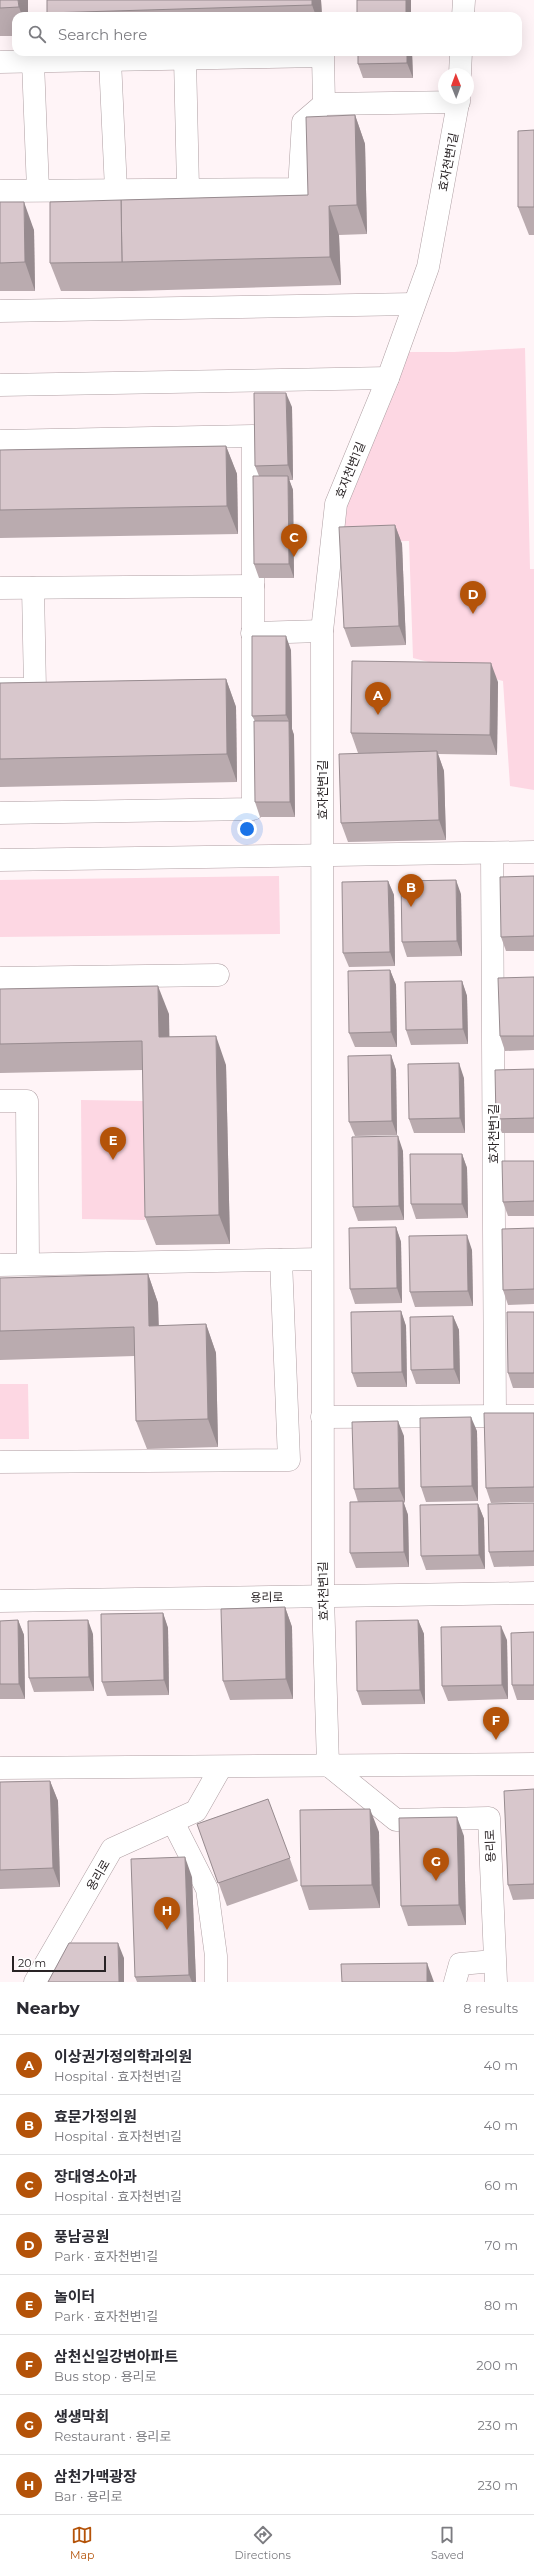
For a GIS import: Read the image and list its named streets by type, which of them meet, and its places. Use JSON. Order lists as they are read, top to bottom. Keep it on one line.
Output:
{"streets":{"street":["효자천변1길","용리로"]},"crossings":[["효자천변1길","용리로"]],"scale_bar":"20 m","north":"top","page":{"search":"Search here","pins":["C","D","A","B","E","F","G","H"],"scale":"20 m","heading":["Nearby","8 results"],"list":[{"mark":"A","name":"이상권가정의학과의원","note":"Hospital · 효자천변1길","value":"40 m"},{"mark":"B","name":"효문가정의원","note":"Hospital · 효자천변1길","value":"40 m"},{"mark":"C","name":"장대영소아과","note":"Hospital · 효자천변1길","value":"60 m"},{"mark":"D","name":"풍남공원","note":"Park · 효자천변1길","value":"70 m"},{"mark":"E","name":"놀이터","note":"Park · 효자천변1길","value":"80 m"},{"mark":"F","name":"삼천신일강변아파트","note":"Bus stop · 용리로","value":"200 m"},{"mark":"G","name":"생생막회","note":"Restaurant · 용리로","value":"230 m"},{"mark":"H","name":"삼천가맥광장","note":"Bar · 용리로","value":"230 m"}],"nav":["Map","Directions","Saved"]}}
